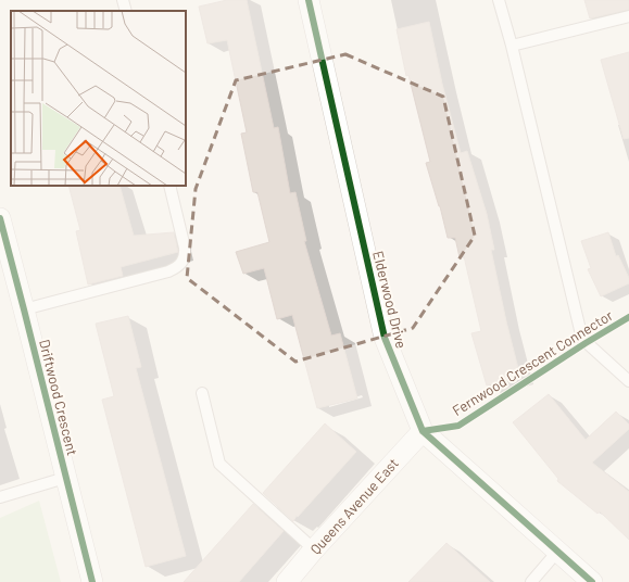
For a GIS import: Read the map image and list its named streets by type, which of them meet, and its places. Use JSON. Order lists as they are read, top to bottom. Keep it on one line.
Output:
{"streets":{"street":["Elderwood Drive","Driftwood Crescent","Queens Avenue East"],"cycle path":["Fernwood Crescent Connector"]},"crossings":[["Elderwood Drive","Queens Avenue East"]]}
